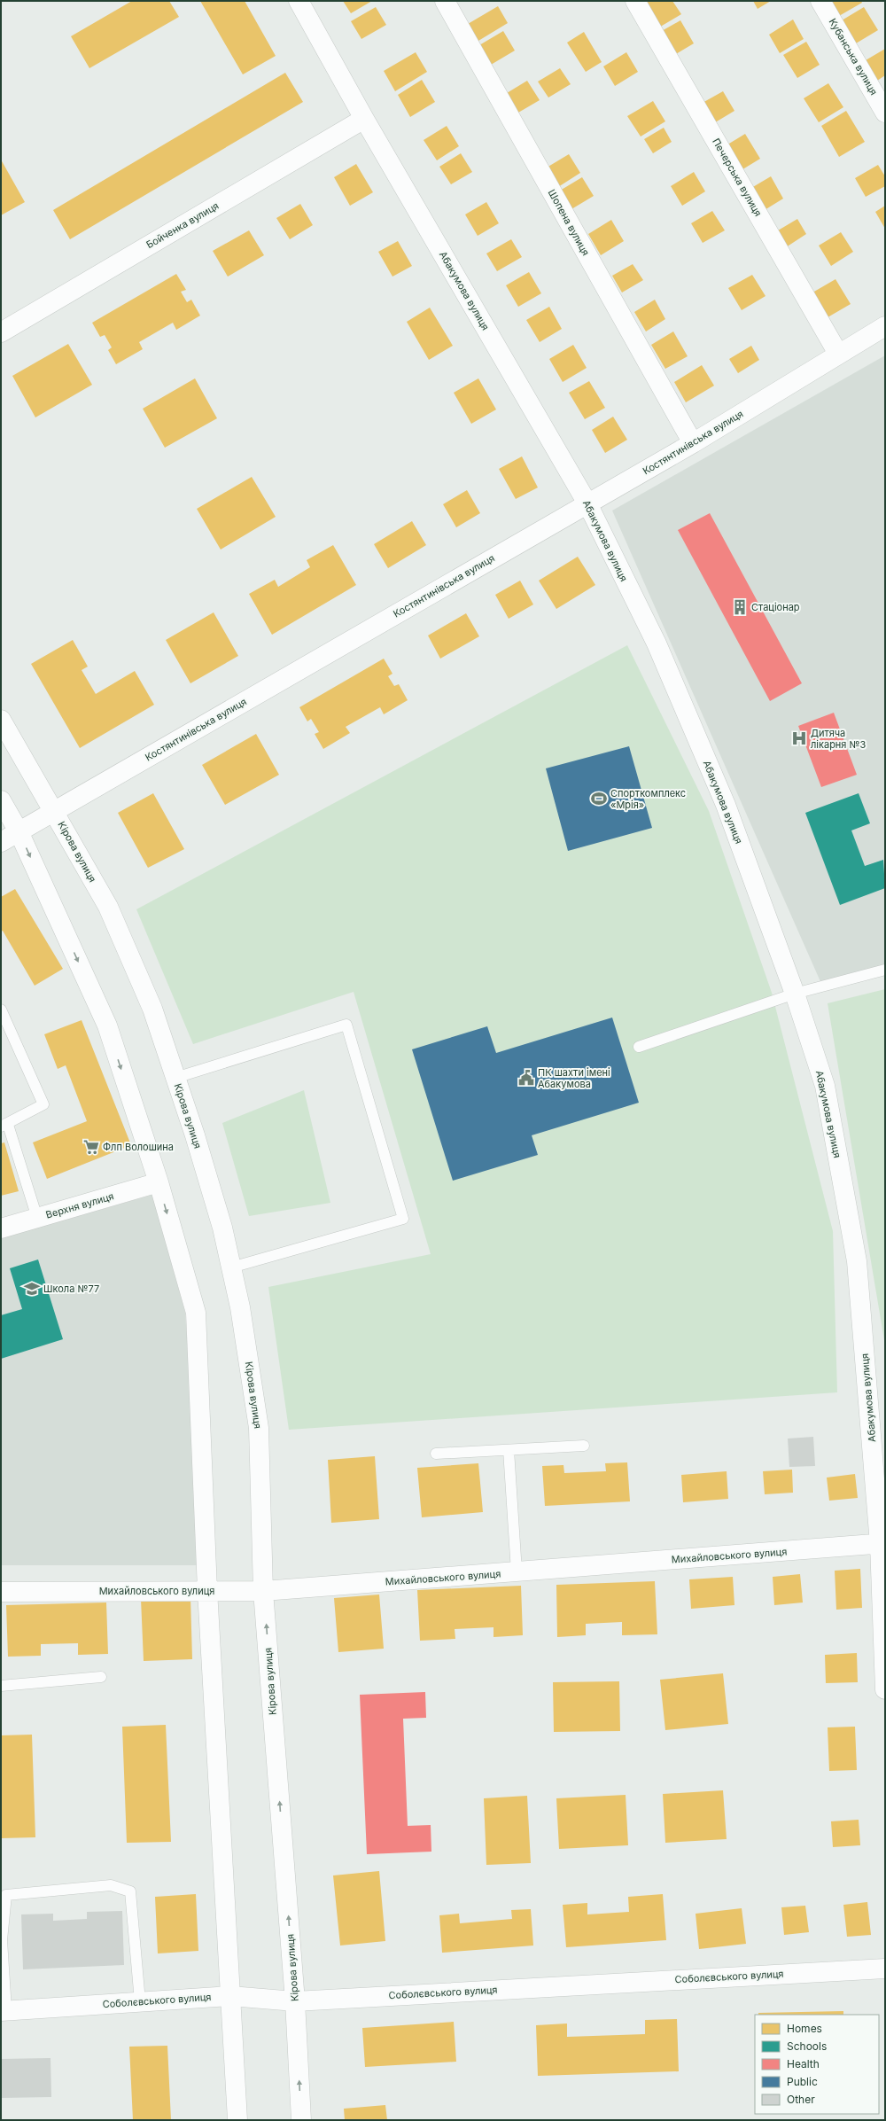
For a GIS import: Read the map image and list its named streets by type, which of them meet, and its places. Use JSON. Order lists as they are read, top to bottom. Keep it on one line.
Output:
{"streets":{"street":["Кубанська вулиця","Печерська вулиця","Шопена вулиця","Бойченка вулиця","Абакумова вулиця","Костянтинівська вулиця","Кірова вулиця","Верхня вулиця","Михайловського вулиця","Соболєвського вулиця"]},"crossings":[["Печерська вулиця","Костянтинівська вулиця"],["Шопена вулиця","Костянтинівська вулиця"],["Бойченка вулиця","Абакумова вулиця"],["Абакумова вулиця","Костянтинівська вулиця"],["Абакумова вулиця","Михайловського вулиця"],["Костянтинівська вулиця","Кірова вулиця"],["Кірова вулиця","Михайловського вулиця"],["Кірова вулиця","Соболєвського вулиця"]],"places":{"building":["Стаціонар"],"hospital":["Дитяча лікарня №3"],"sports":["Спорткомплекс «Мрія»"],"public building":["ПК шахти імені Абакумова"],"supermarket":["Флп Волошина"],"school or university":["Школа №77"]},"legend":["Homes","Schools","Health","Public","Other"]}
